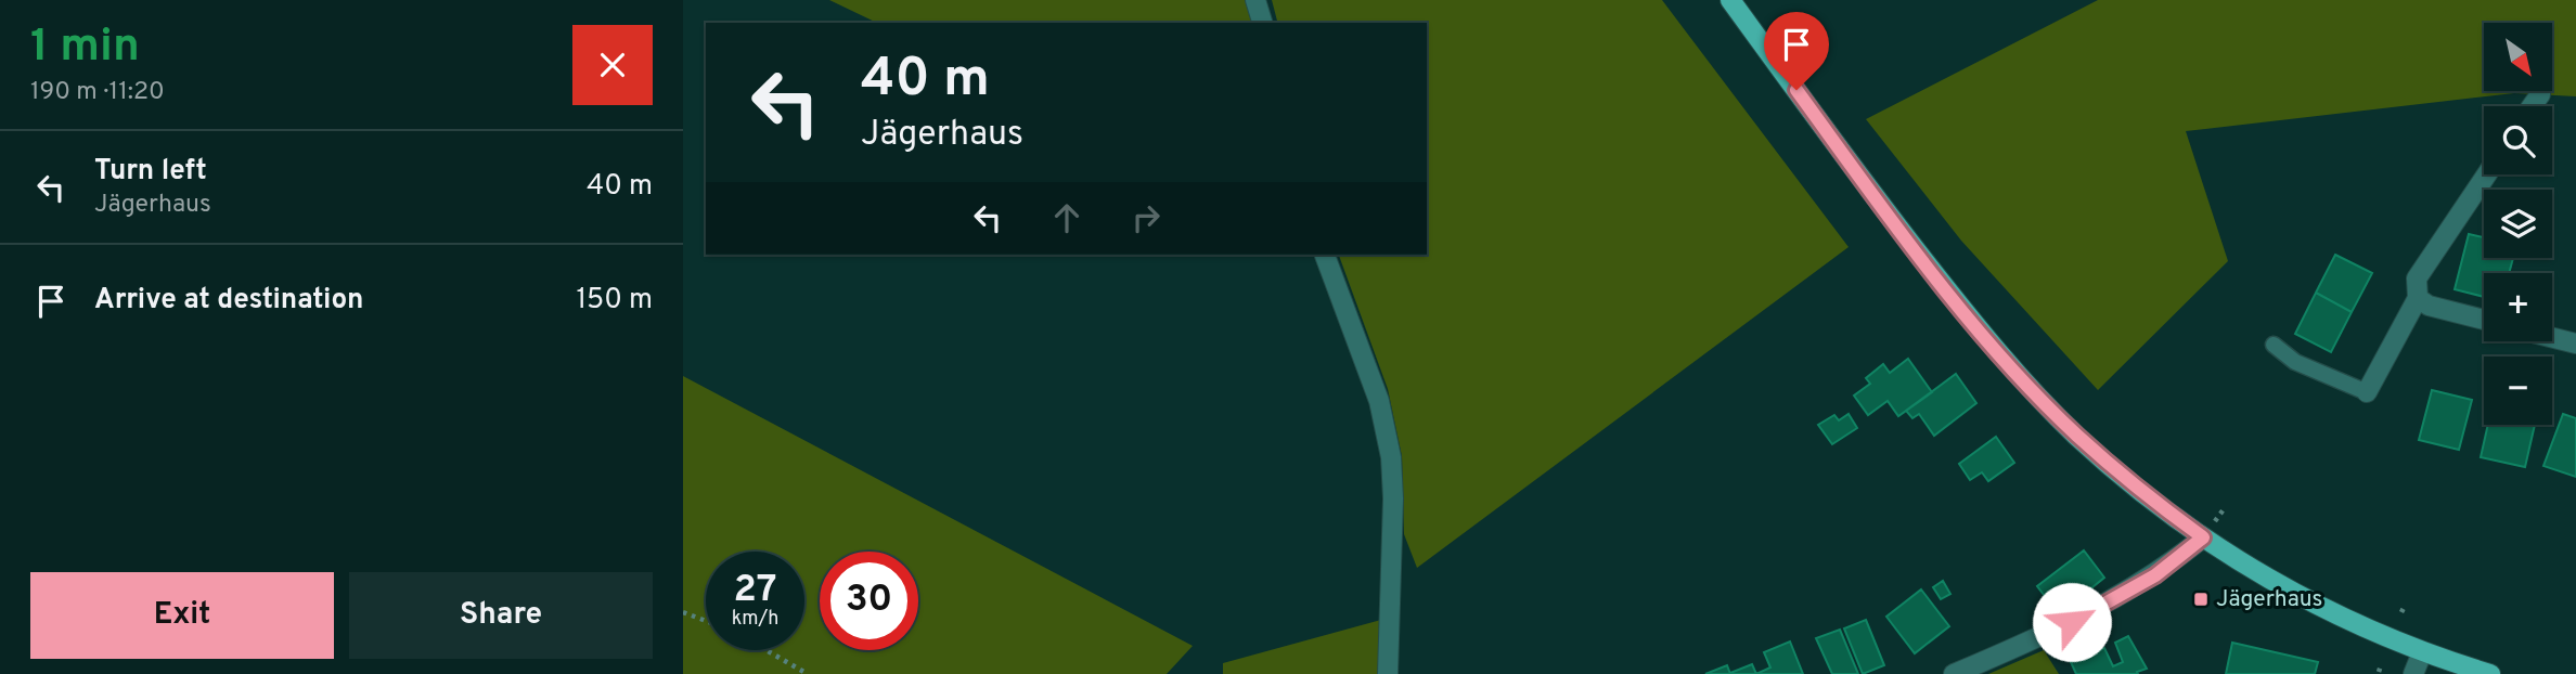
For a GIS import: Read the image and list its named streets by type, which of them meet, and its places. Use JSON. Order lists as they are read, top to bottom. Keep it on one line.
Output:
{"places":{"transit":["Jägerhaus"]},"north":"bottom right","page":{"heading":["1 min","190 m · 11:20"],"map_buttons":["+","−"],"turn":["40 m","Jägerhaus"],"list":[{"name":"Turn left","note":"Jägerhaus","value":"40 m"},{"name":"Arrive at destination","value":"150 m"}],"speed":"27 km/h","limit":"30","buttons":["Exit","Share"]}}
